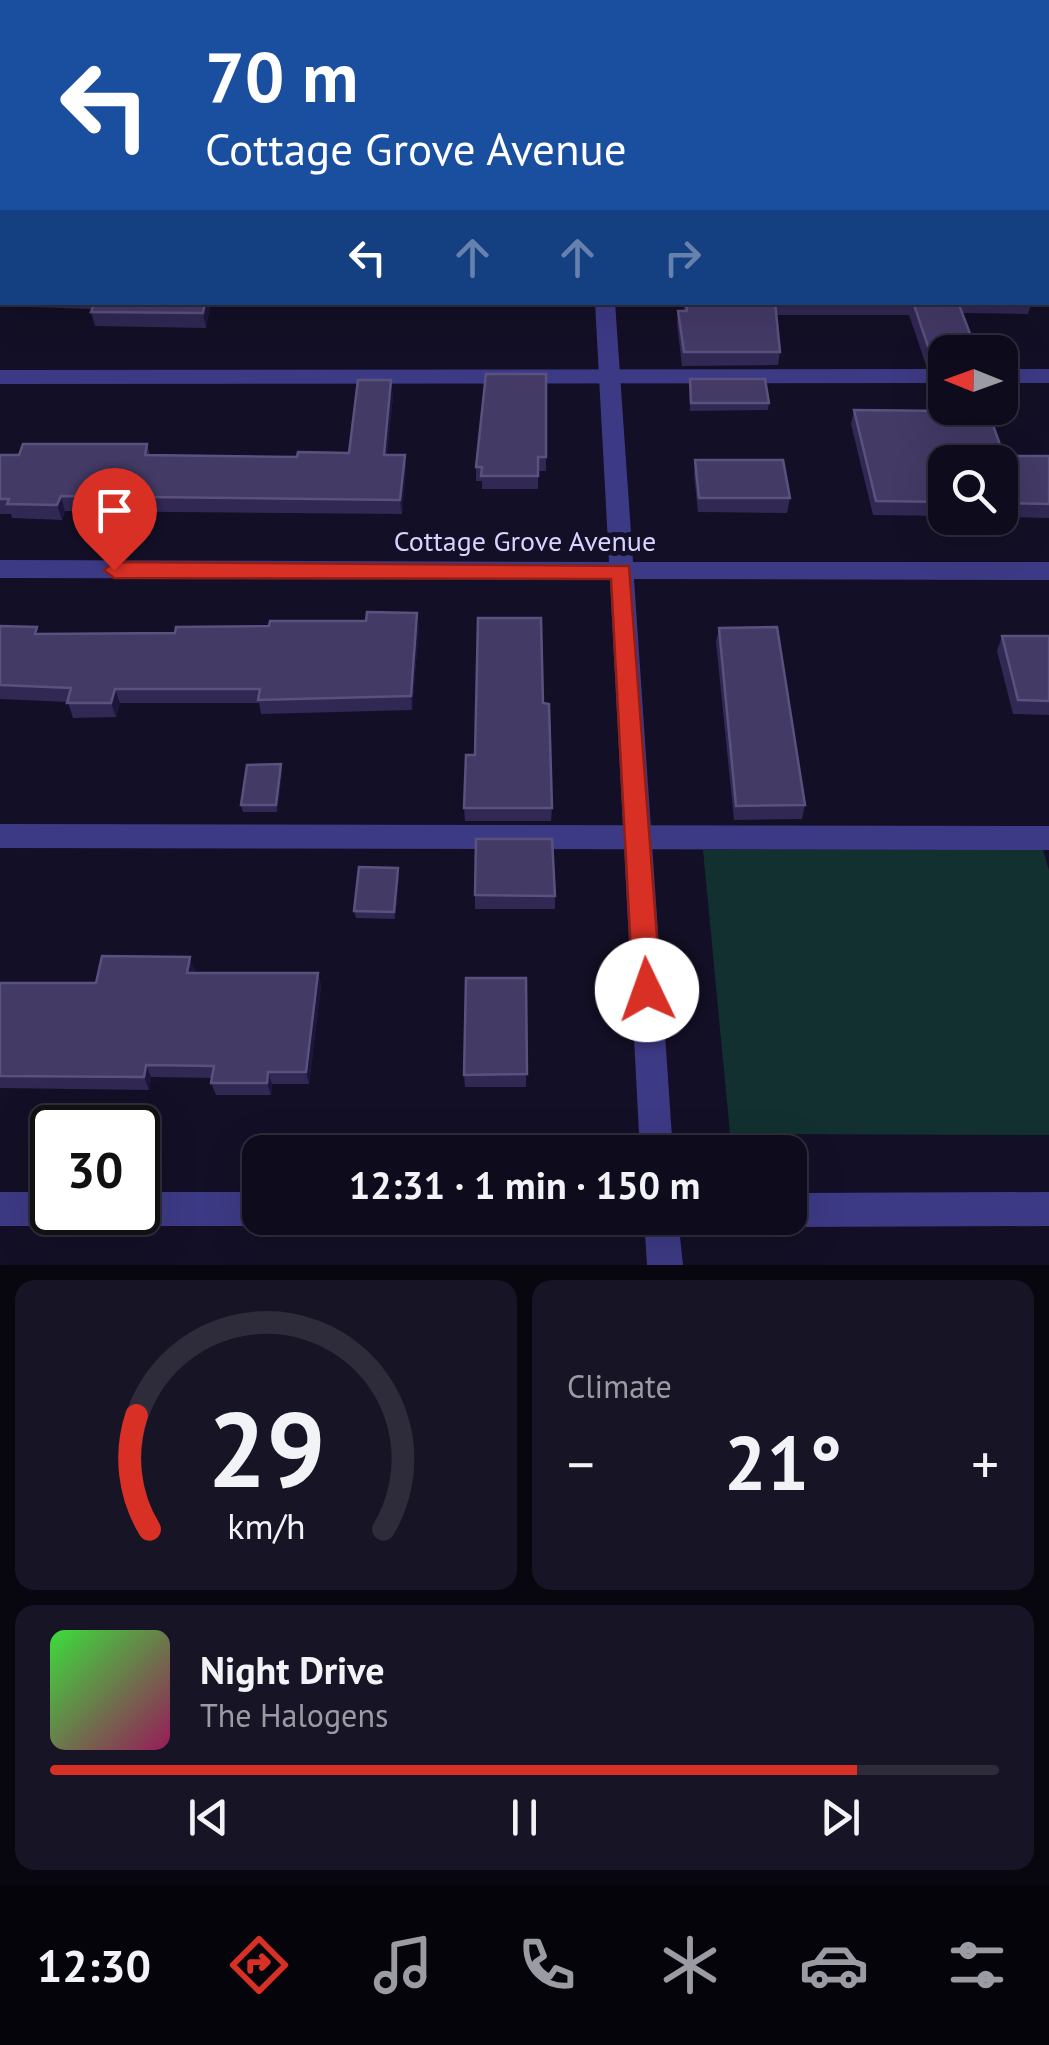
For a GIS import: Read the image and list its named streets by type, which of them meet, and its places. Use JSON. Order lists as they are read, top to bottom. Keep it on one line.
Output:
{"streets":{"street":["Cottage Grove Avenue"]},"north":"left","page":{"turn":["70 m","Cottage Grove Avenue"],"limit":"30","trip":"12:31 · 1 min · 150 m","tile":"Climate","heat":["−","21°","+"],"song":["Night Drive","The Halogens"],"tabs":"12:30","gauge":["29","km/h"]}}
